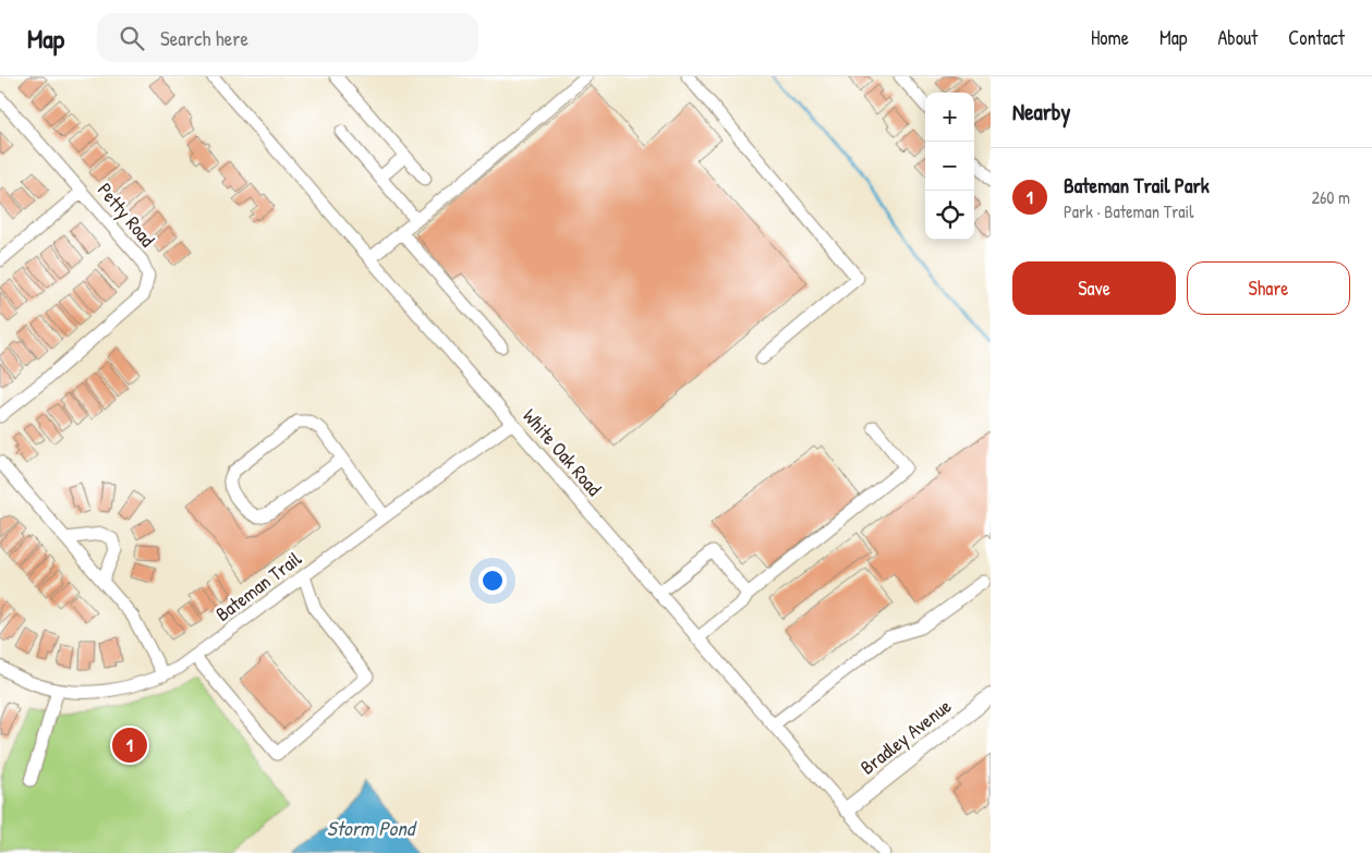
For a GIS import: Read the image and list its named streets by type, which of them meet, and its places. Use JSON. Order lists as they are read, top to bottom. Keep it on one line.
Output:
{"streets":{"main road":["Bradley Avenue"],"street":["Petty Road","White Oak Road","Bateman Trail"]},"crossings":[["White Oak Road","Bateman Trail"],["White Oak Road","Bradley Avenue"]],"water":["Storm Pond"],"page":{"header":"Map","search":"Search here","nav":["Home","Map","About","Contact"],"heading":"Nearby","map_buttons":["+","−"],"list":[{"mark":"1","name":"Bateman Trail Park","note":"Park · Bateman Trail","value":"260 m"}],"buttons":["Save","Share"],"pins":"1"}}
